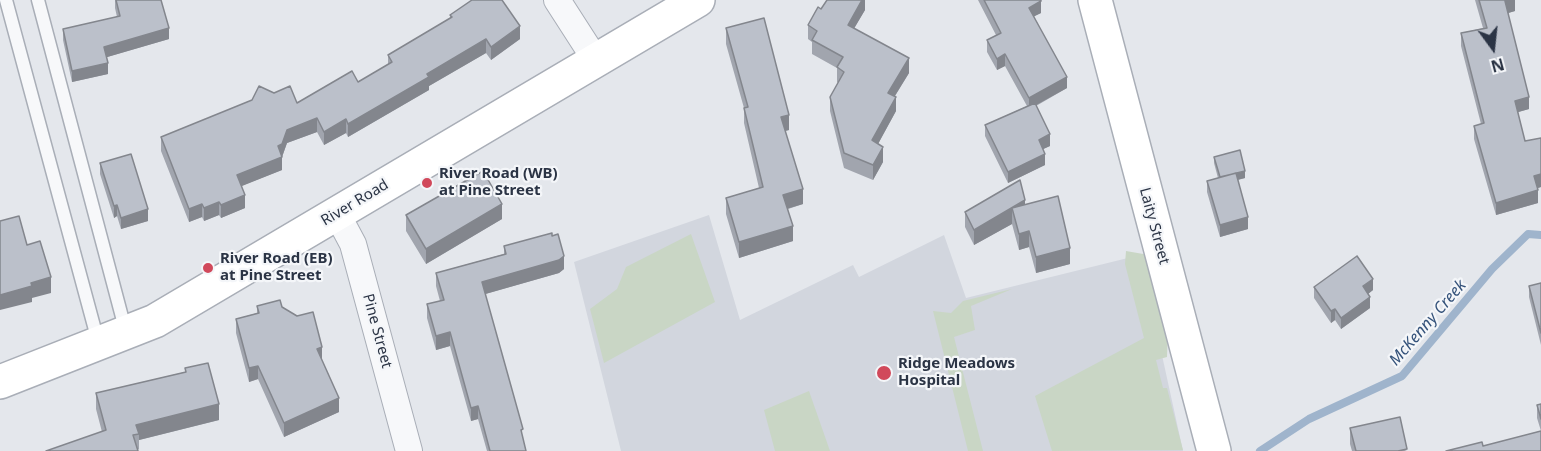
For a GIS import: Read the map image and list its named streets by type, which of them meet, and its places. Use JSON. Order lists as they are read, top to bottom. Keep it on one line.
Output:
{"streets":{"street":["River Road","Laity Street","Pine Street"]},"crossings":[["River Road","Pine Street"]],"water":["McKenny Creek"],"places":["River Road (WB) at Pine Street","River Road (EB) at Pine Street","Ridge Meadows Hospital"],"north":"bottom"}
